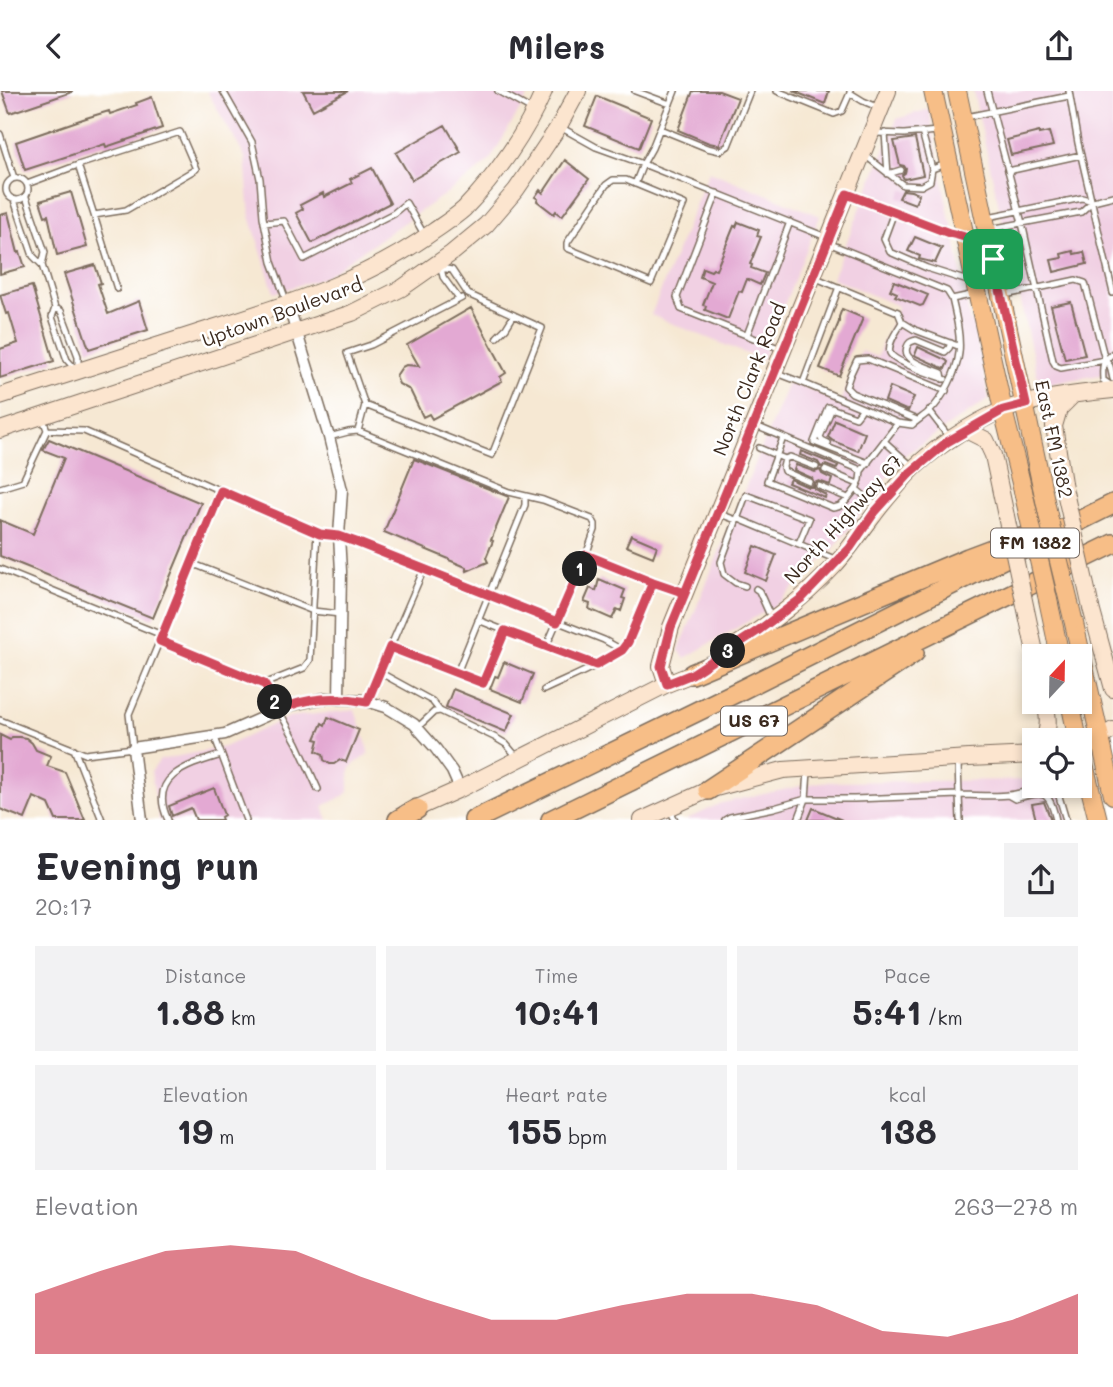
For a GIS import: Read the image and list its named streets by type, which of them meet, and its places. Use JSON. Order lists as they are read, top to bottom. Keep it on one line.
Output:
{"streets":{"highway":["US 67"],"main road":["East FM 1382","FM 1382"],"street":["Uptown Boulevard","North Clark Road","North Highway 67"]},"crossings":[["North Clark Road","North Highway 67"],["East FM 1382","North Highway 67"],["North Highway 67","FM 1382"]],"north":"top","page":{"header":"Milers","pins":["1","3","2"],"heading":["Evening run","20:17"],"stats":[["Distance","1.88 km"],["Time","10:41"],["Pace","5:41 /km"],["Elevation","19 m"],["Heart rate","155 bpm"],["kcal","138"]],"chart":["Elevation","263–278 m"]}}
